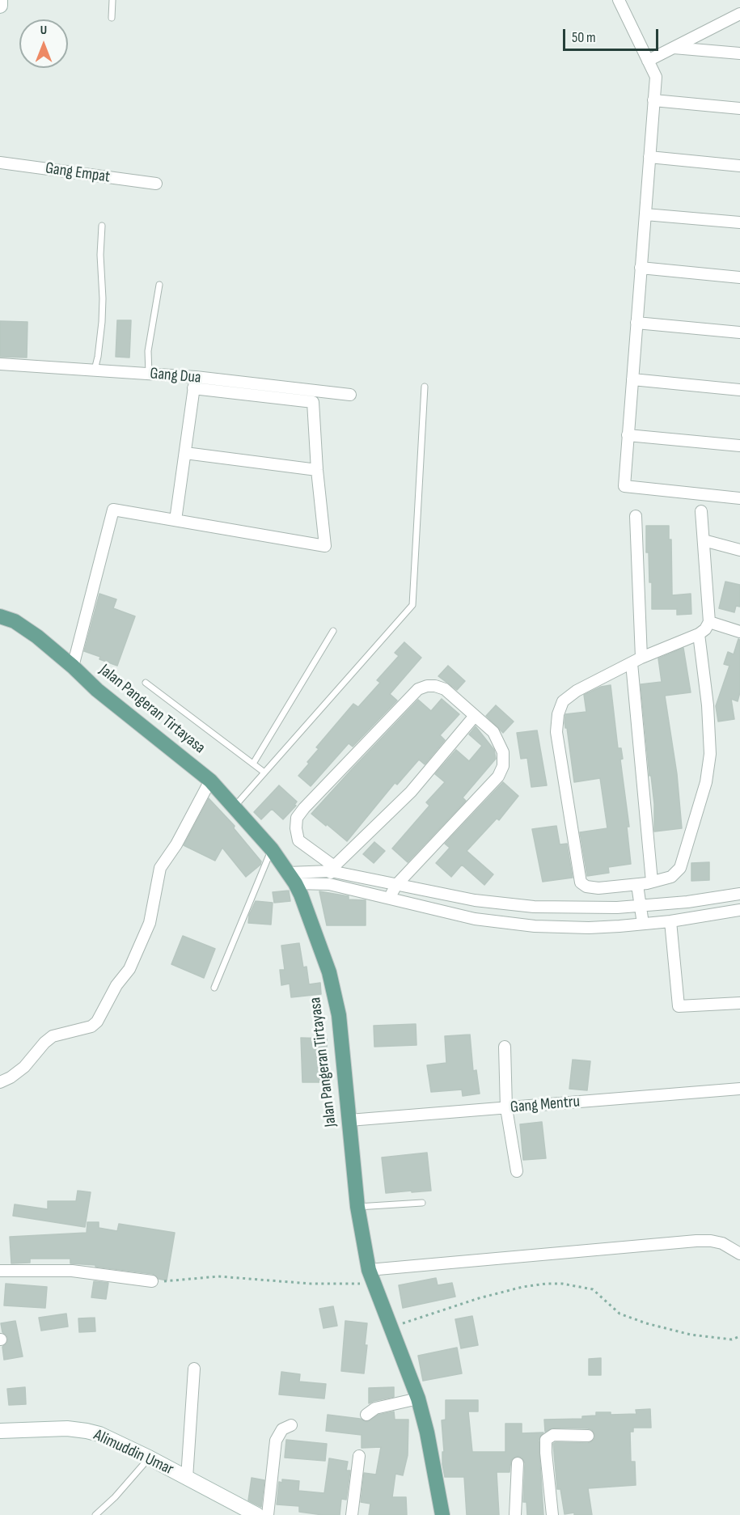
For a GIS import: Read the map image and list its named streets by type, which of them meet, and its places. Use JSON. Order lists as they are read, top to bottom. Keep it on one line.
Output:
{"streets":{"main road":["Jalan Pangeran Tirtayasa"],"street":["Gang Empat","Gang Dua","Gang Mentru","Alimuddin Umar"]},"crossings":[["Jalan Pangeran Tirtayasa","Gang Mentru"]],"scale_bar":"50 m","north":"top"}
